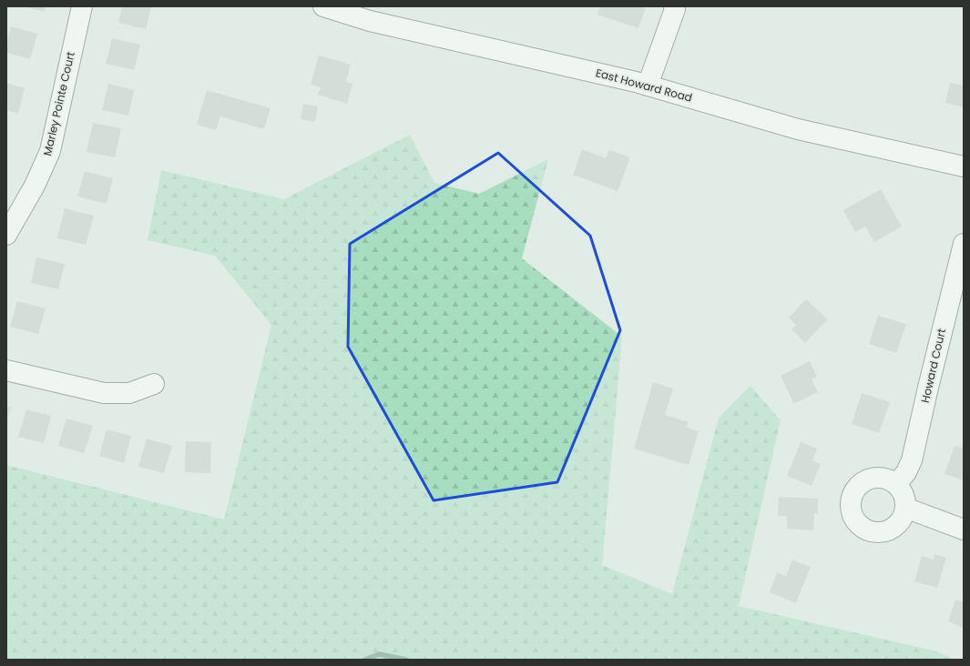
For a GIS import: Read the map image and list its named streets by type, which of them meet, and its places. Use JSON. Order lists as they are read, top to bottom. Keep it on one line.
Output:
{"streets":{"street":["East Howard Road","Marley Pointe Court","Howard Court"]}}
